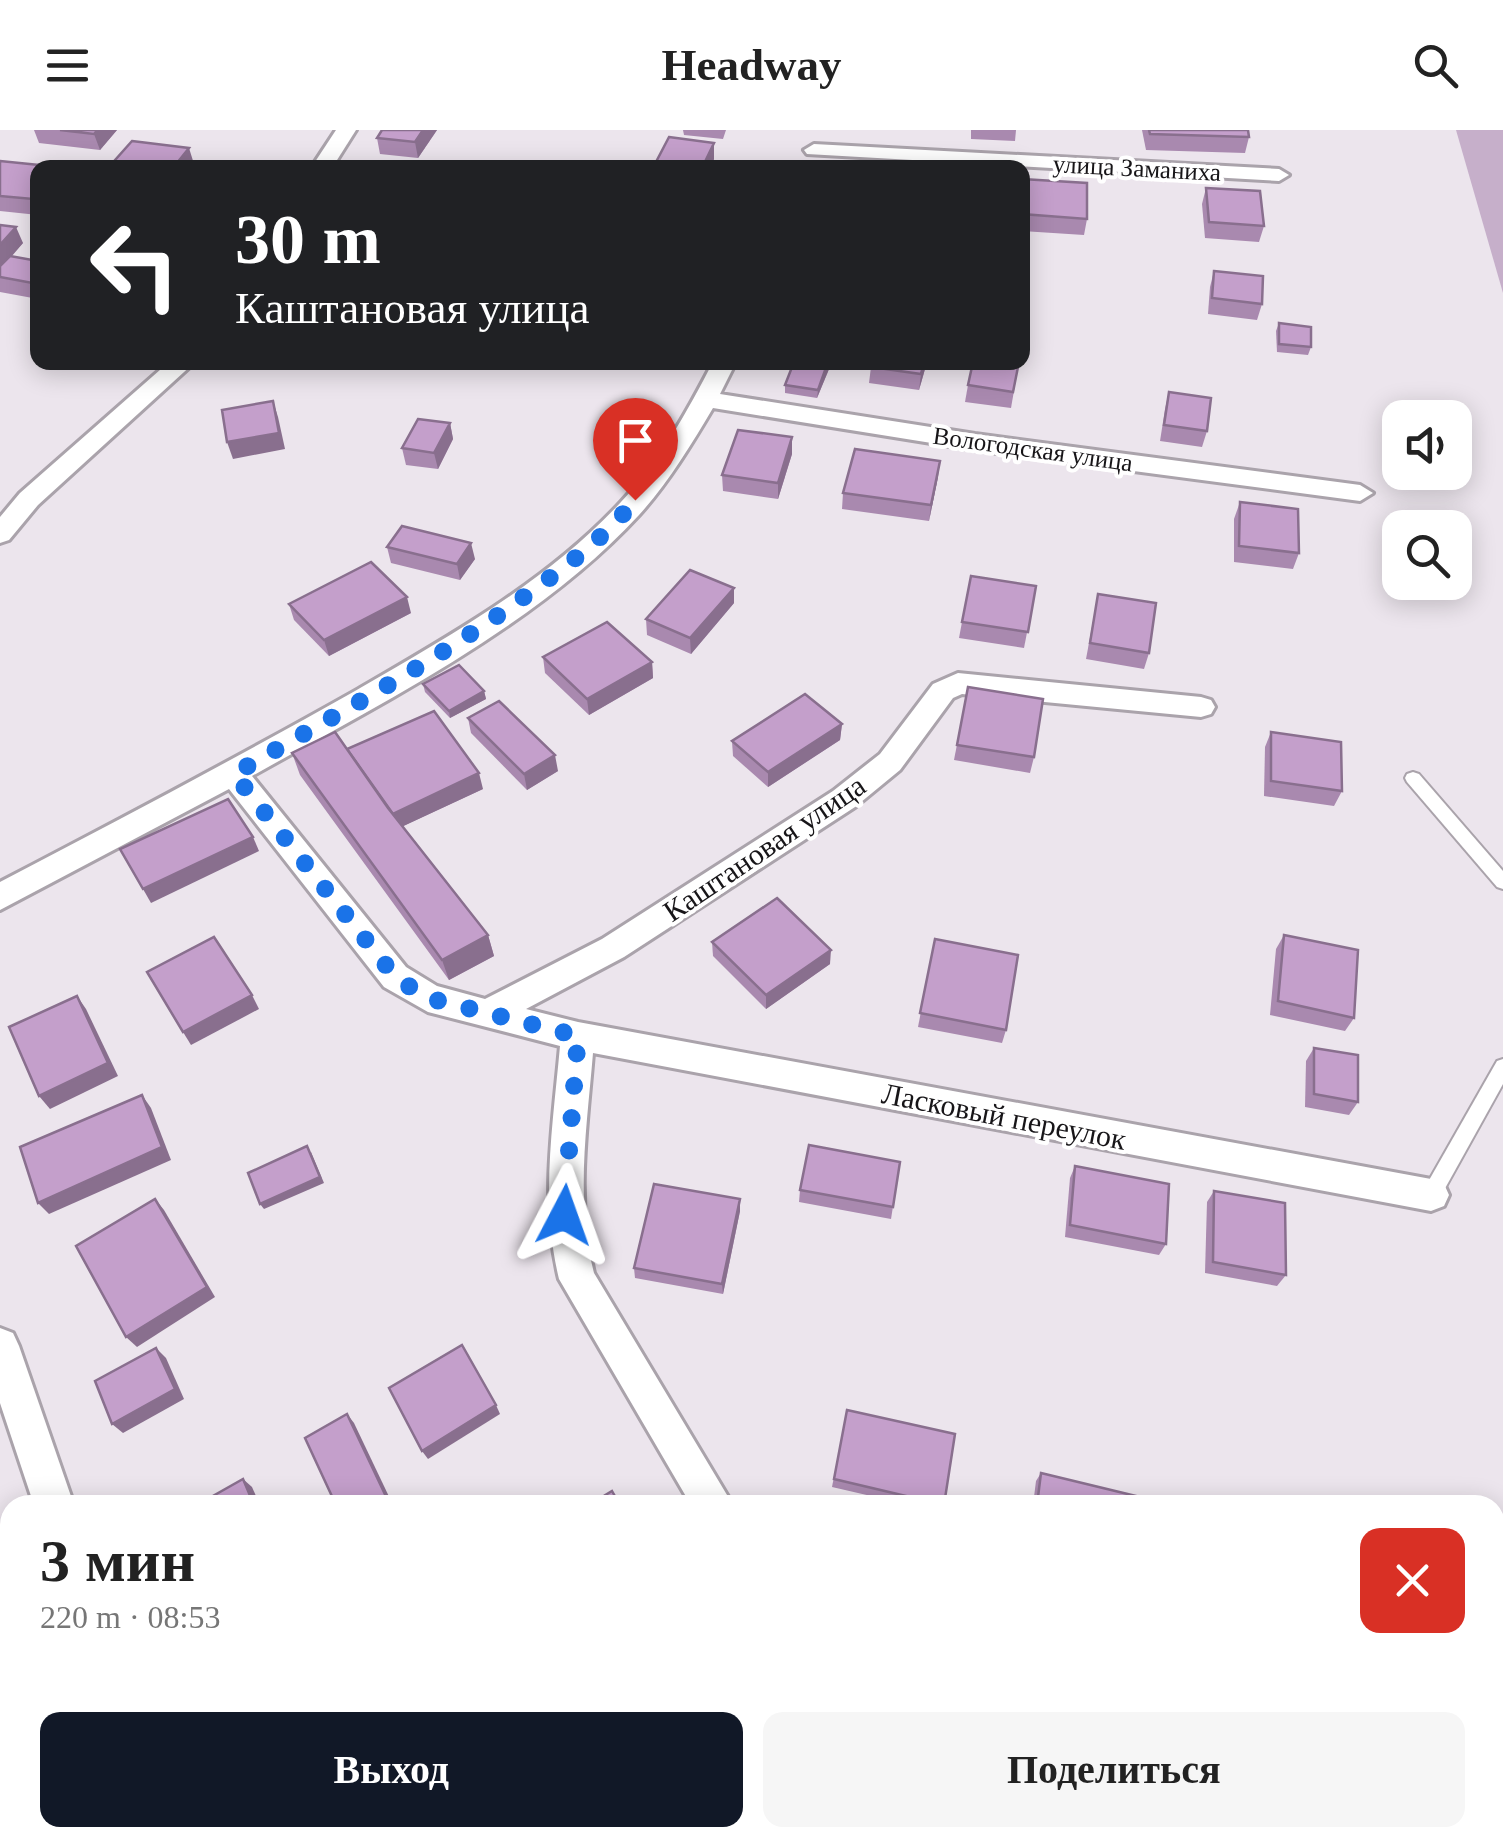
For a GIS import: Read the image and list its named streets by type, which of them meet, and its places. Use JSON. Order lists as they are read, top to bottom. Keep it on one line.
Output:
{"streets":{"street":["улица Заманиха","Вологодская улица","Каштановая улица","Ласковый переулок"]},"page":{"header":"Headway","turn":["30 m","Каштановая улица"],"heading":["3 мин","220 m · 08:53"],"buttons":["Выход","Поделиться"]}}
